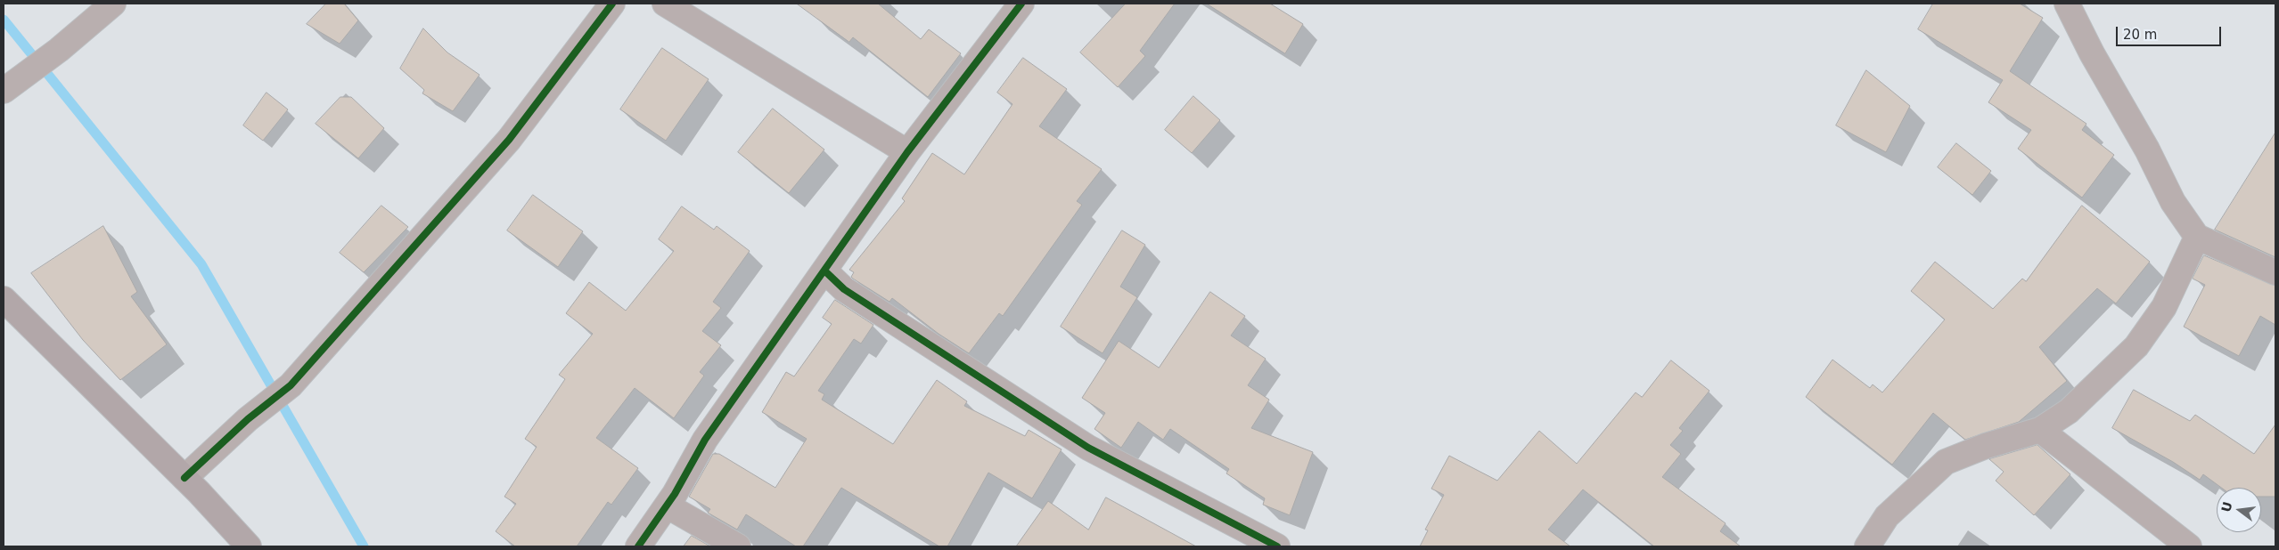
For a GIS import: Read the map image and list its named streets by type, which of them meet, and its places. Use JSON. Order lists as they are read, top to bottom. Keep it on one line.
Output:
{"scale_bar":"20 m","north":"left"}
